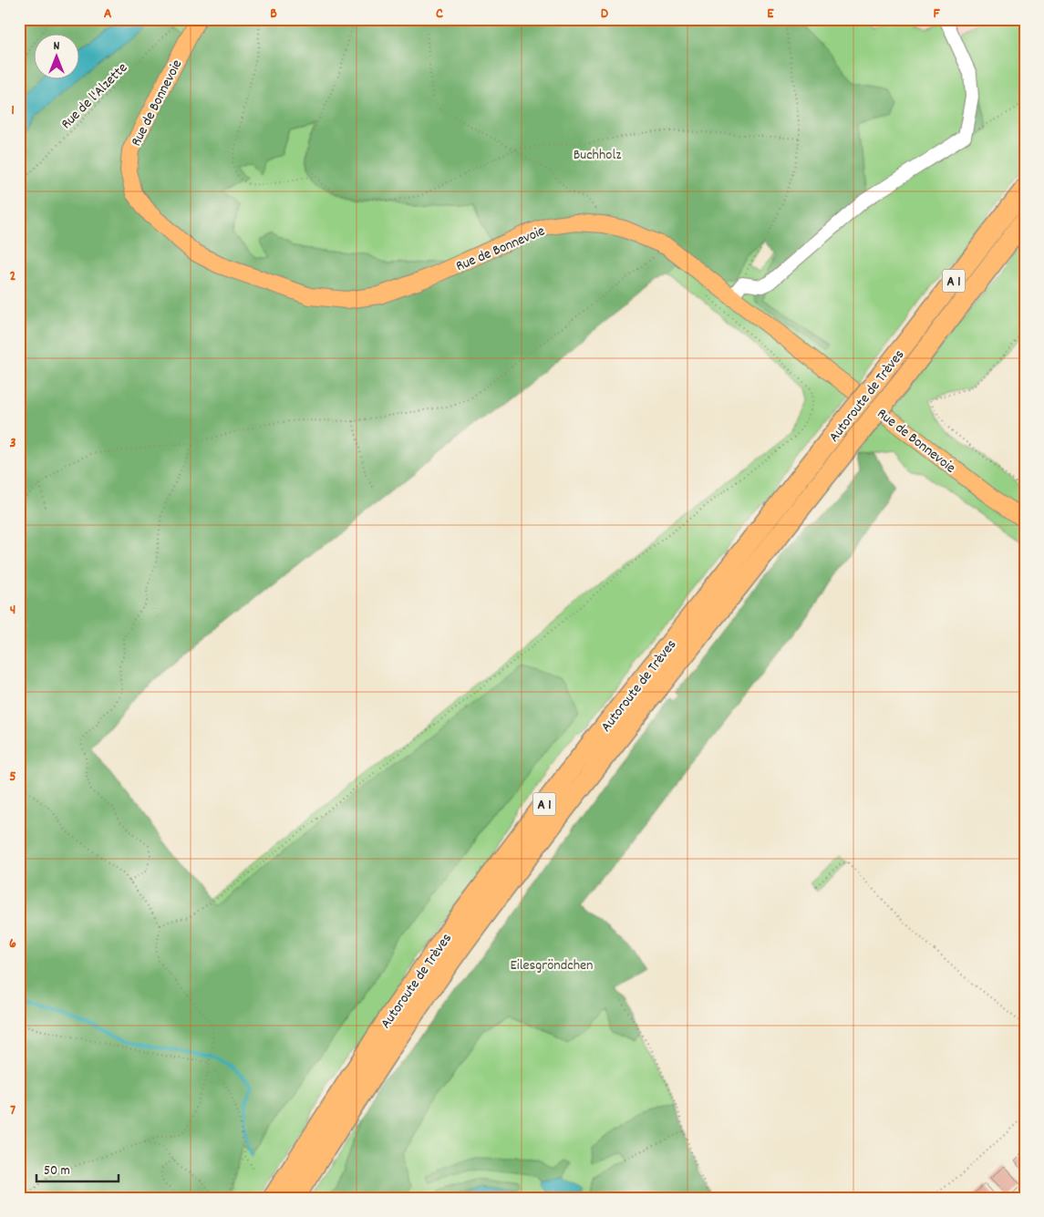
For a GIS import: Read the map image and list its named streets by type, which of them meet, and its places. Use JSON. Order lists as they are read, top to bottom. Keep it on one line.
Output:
{"streets":{"highway":["A 1","Autoroute de Trèves"],"main road":["Rue de Bonnevoie"],"path":["Rue de l'Alzette"]},"parks":["Buchholz","Eilesgröndchen"],"scale_bar":"50 m","north":"top","grid":{"columns":["A","B","C","D","E","F"],"rows":["1","2","3","4","5","6","7"]}}
